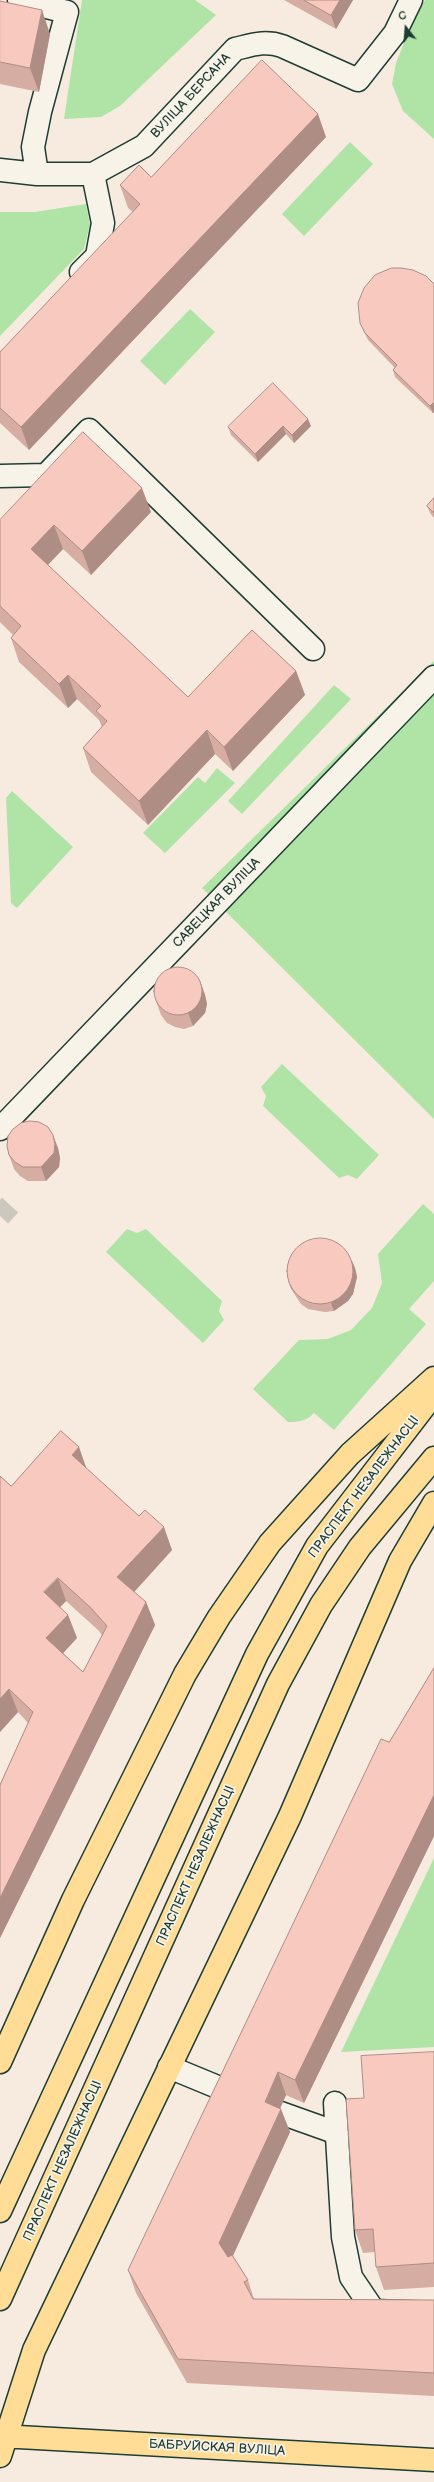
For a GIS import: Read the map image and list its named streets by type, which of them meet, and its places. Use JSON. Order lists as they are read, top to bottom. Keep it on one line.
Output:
{"streets":{"main road":["ПРАСПЕКТ НЕЗАЛЕЖНАСЦІ","БАБРУЙСКАЯ ВУЛІЦА"],"street":["ВУЛІЦА БЕРСАНА","САВЕЦКАЯ ВУЛІЦА"]},"north":"top"}
